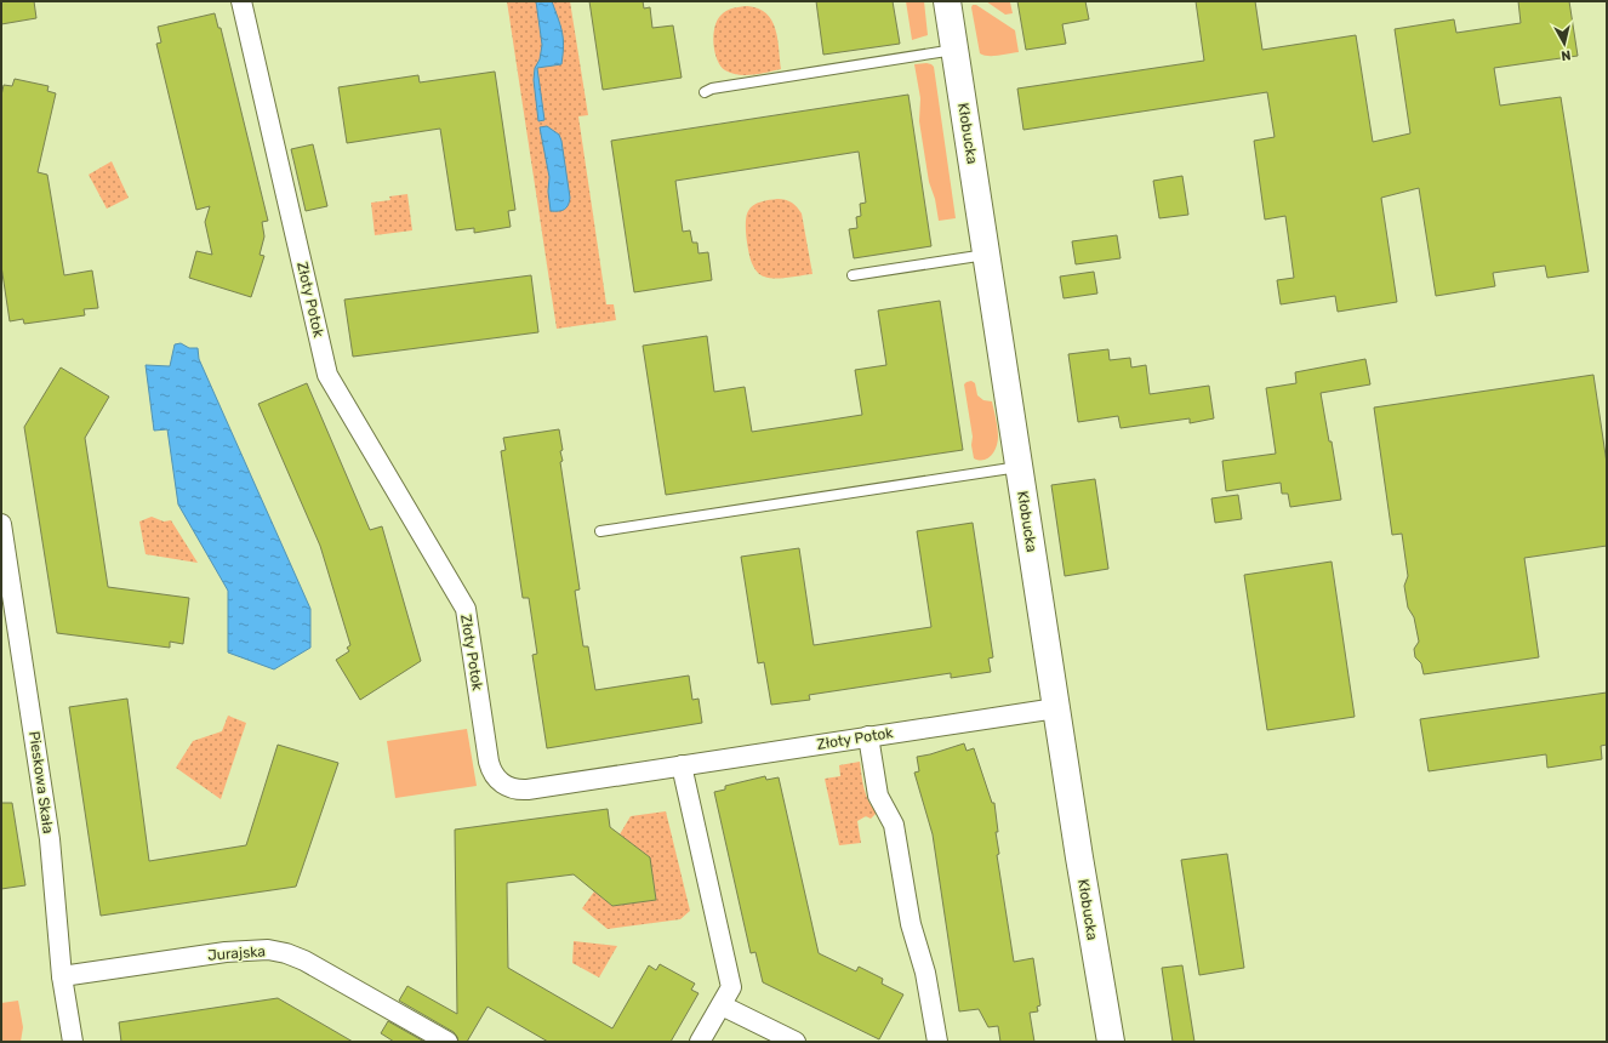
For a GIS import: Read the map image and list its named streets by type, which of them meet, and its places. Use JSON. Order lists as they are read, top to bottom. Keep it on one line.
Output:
{"streets":{"street":["Kłobucka","Złoty Potok","Pieskowa Skała","Jurajska"]},"crossings":[["Kłobucka","Złoty Potok"],["Pieskowa Skała","Jurajska"]],"north":"bottom"}
